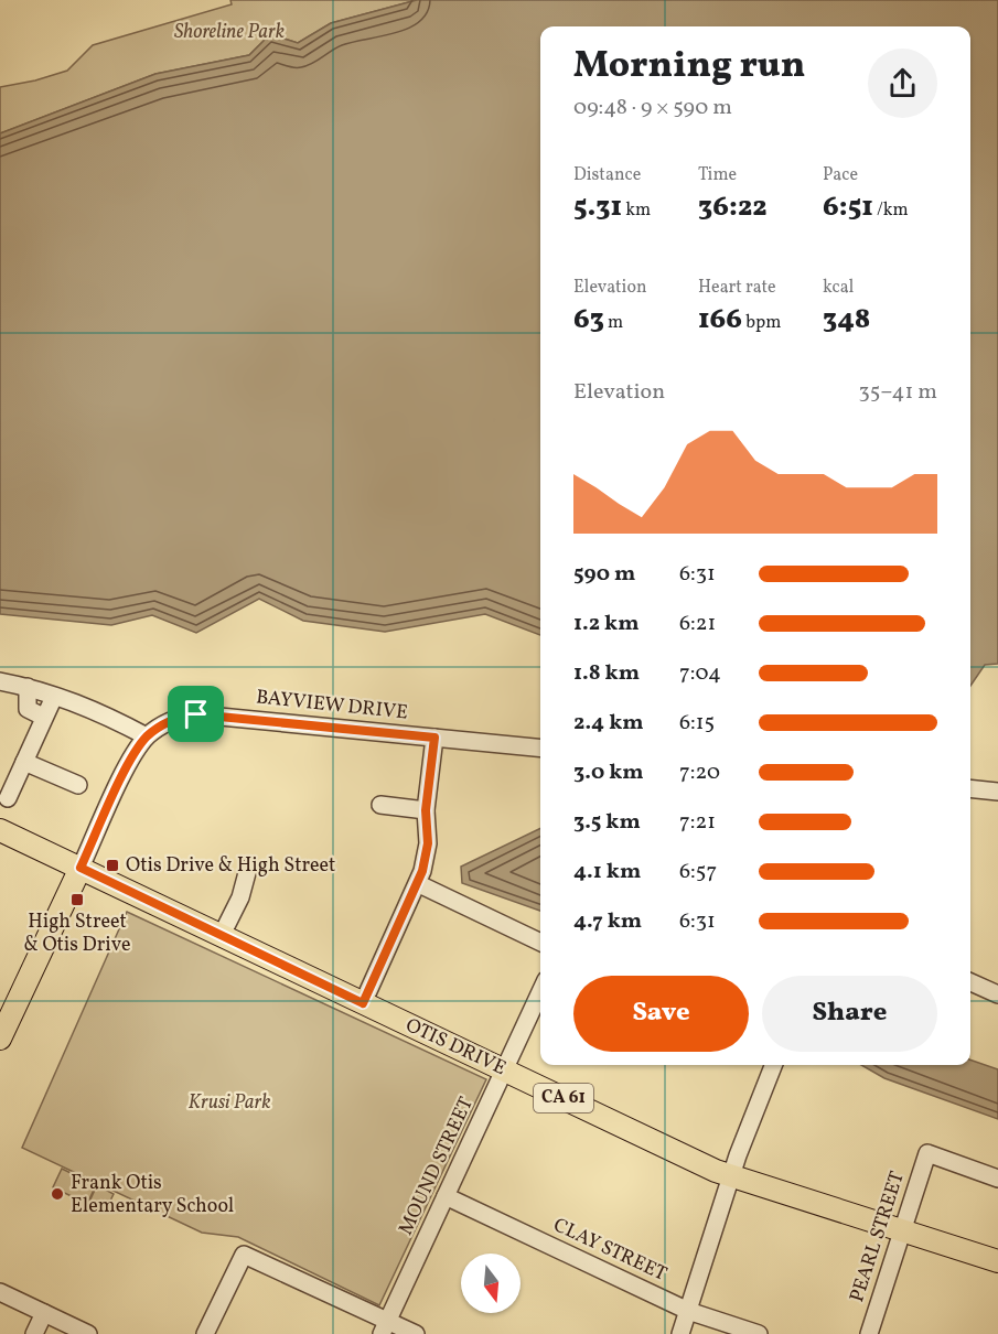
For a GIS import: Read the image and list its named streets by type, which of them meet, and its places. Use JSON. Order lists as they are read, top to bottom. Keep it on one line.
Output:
{"streets":{"main road":["OTIS DRIVE","CA 61"],"street":["BAYVIEW DRIVE","MOUND STREET","PEARL STREET","CLAY STREET"]},"crossings":[["BAYVIEW DRIVE","OTIS DRIVE"],["OTIS DRIVE","MOUND STREET"],["OTIS DRIVE","PEARL STREET"],["MOUND STREET","CLAY STREET"]],"parks":["Shoreline Park","Krusi Park"],"places":{"transit":["Otis Drive & High Street","High Street & Otis Drive"],"other":["Frank Otis Elementary School"]},"north":"bottom","page":{"heading":["Morning run","09:48 · 9 × 590 m"],"stats":[["Distance","5.31 km"],["Time","36:22"],["Pace","6:51 /km"],["Elevation","63 m"],["Heart rate","166 bpm"],["kcal","348"]],"chart":["Elevation","35–41 m"],"list":[{"name":"590 m","note":"6:31"},{"name":"1.2 km","note":"6:21"},{"name":"1.8 km","note":"7:04"},{"name":"2.4 km","note":"6:15"},{"name":"3.0 km","note":"7:20"},{"name":"3.5 km","note":"7:21"},{"name":"4.1 km","note":"6:57"},{"name":"4.7 km","note":"6:31"}],"buttons":["Save","Share"]}}
